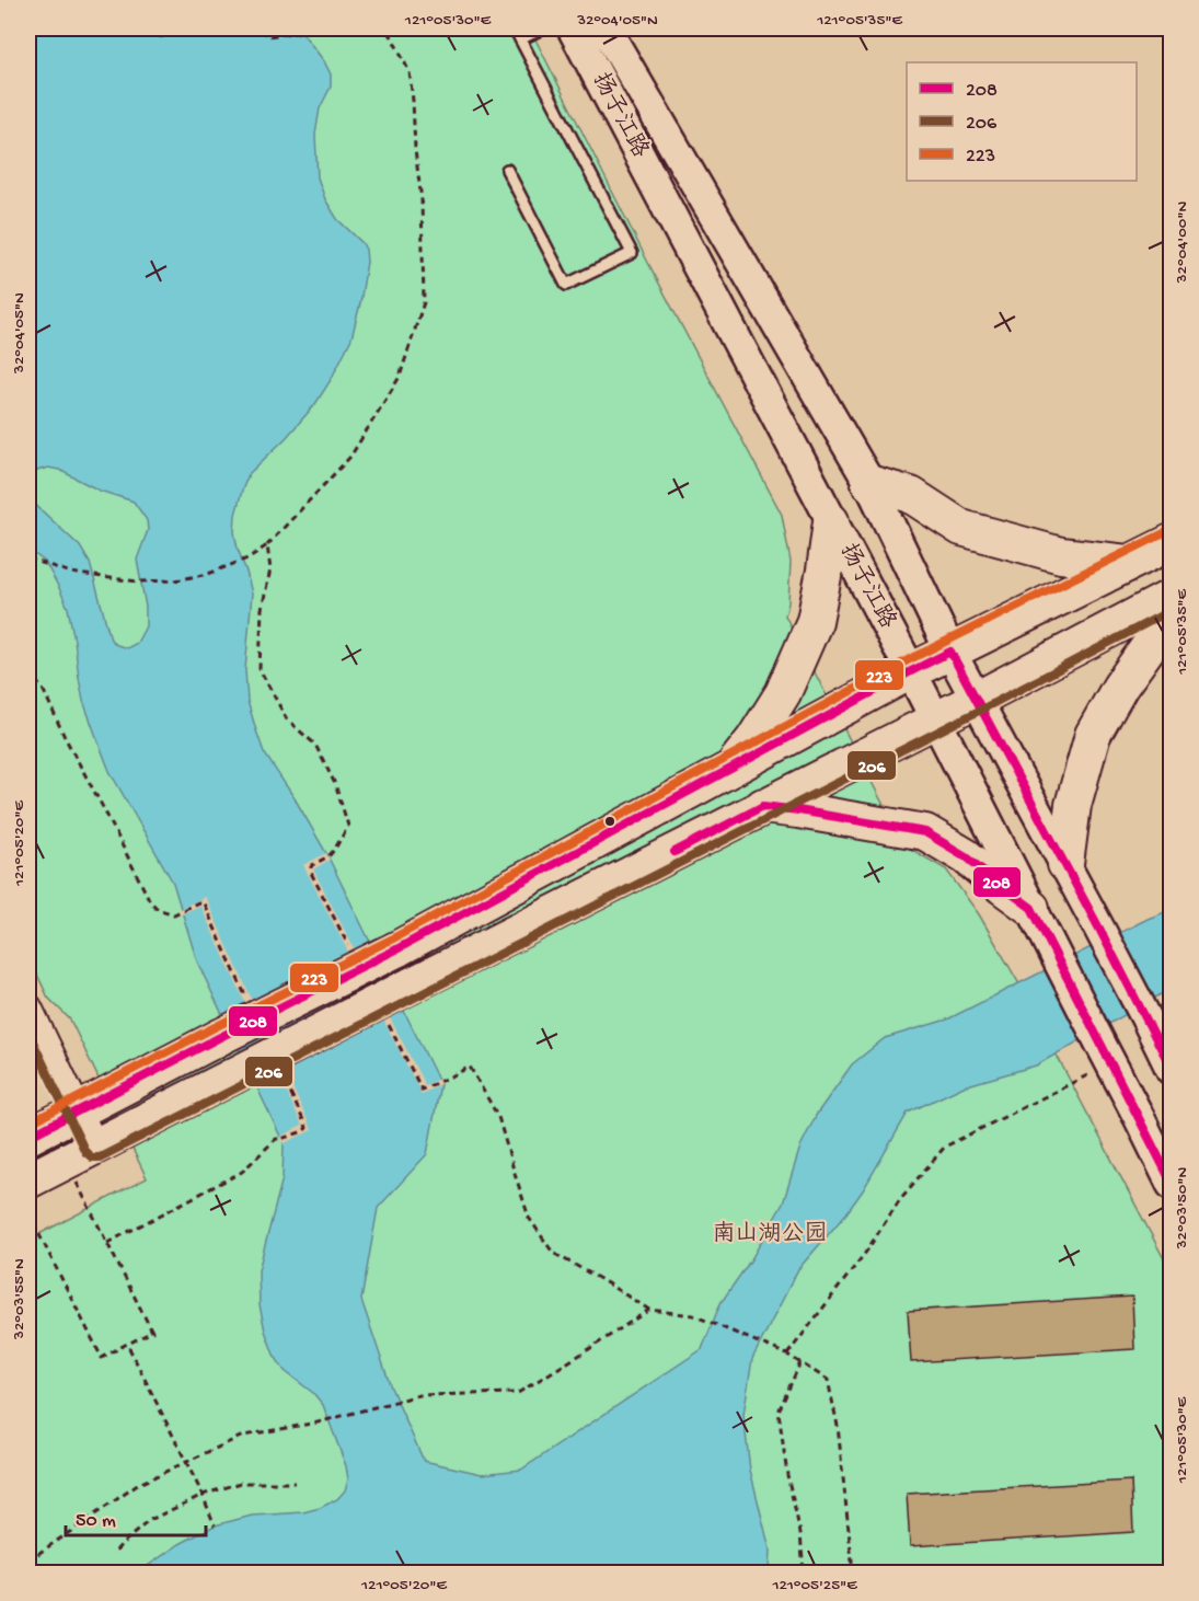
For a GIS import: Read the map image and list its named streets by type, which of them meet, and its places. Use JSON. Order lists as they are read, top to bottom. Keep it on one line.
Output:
{"streets":{"main road":["扬子江路"]},"parks":["南山湖公园"],"lines":["transit line 223","transit line 206","transit line 208"],"legend":["208","206","223"],"scale_bar":"50 m","coordinates":["121°05'30\"E","32°04'05\"N","121°05'35\"E","32°04'00\"N","121°05'20\"E","32°03'50\"N","32°03'55\"N","121°05'25\"E"]}
